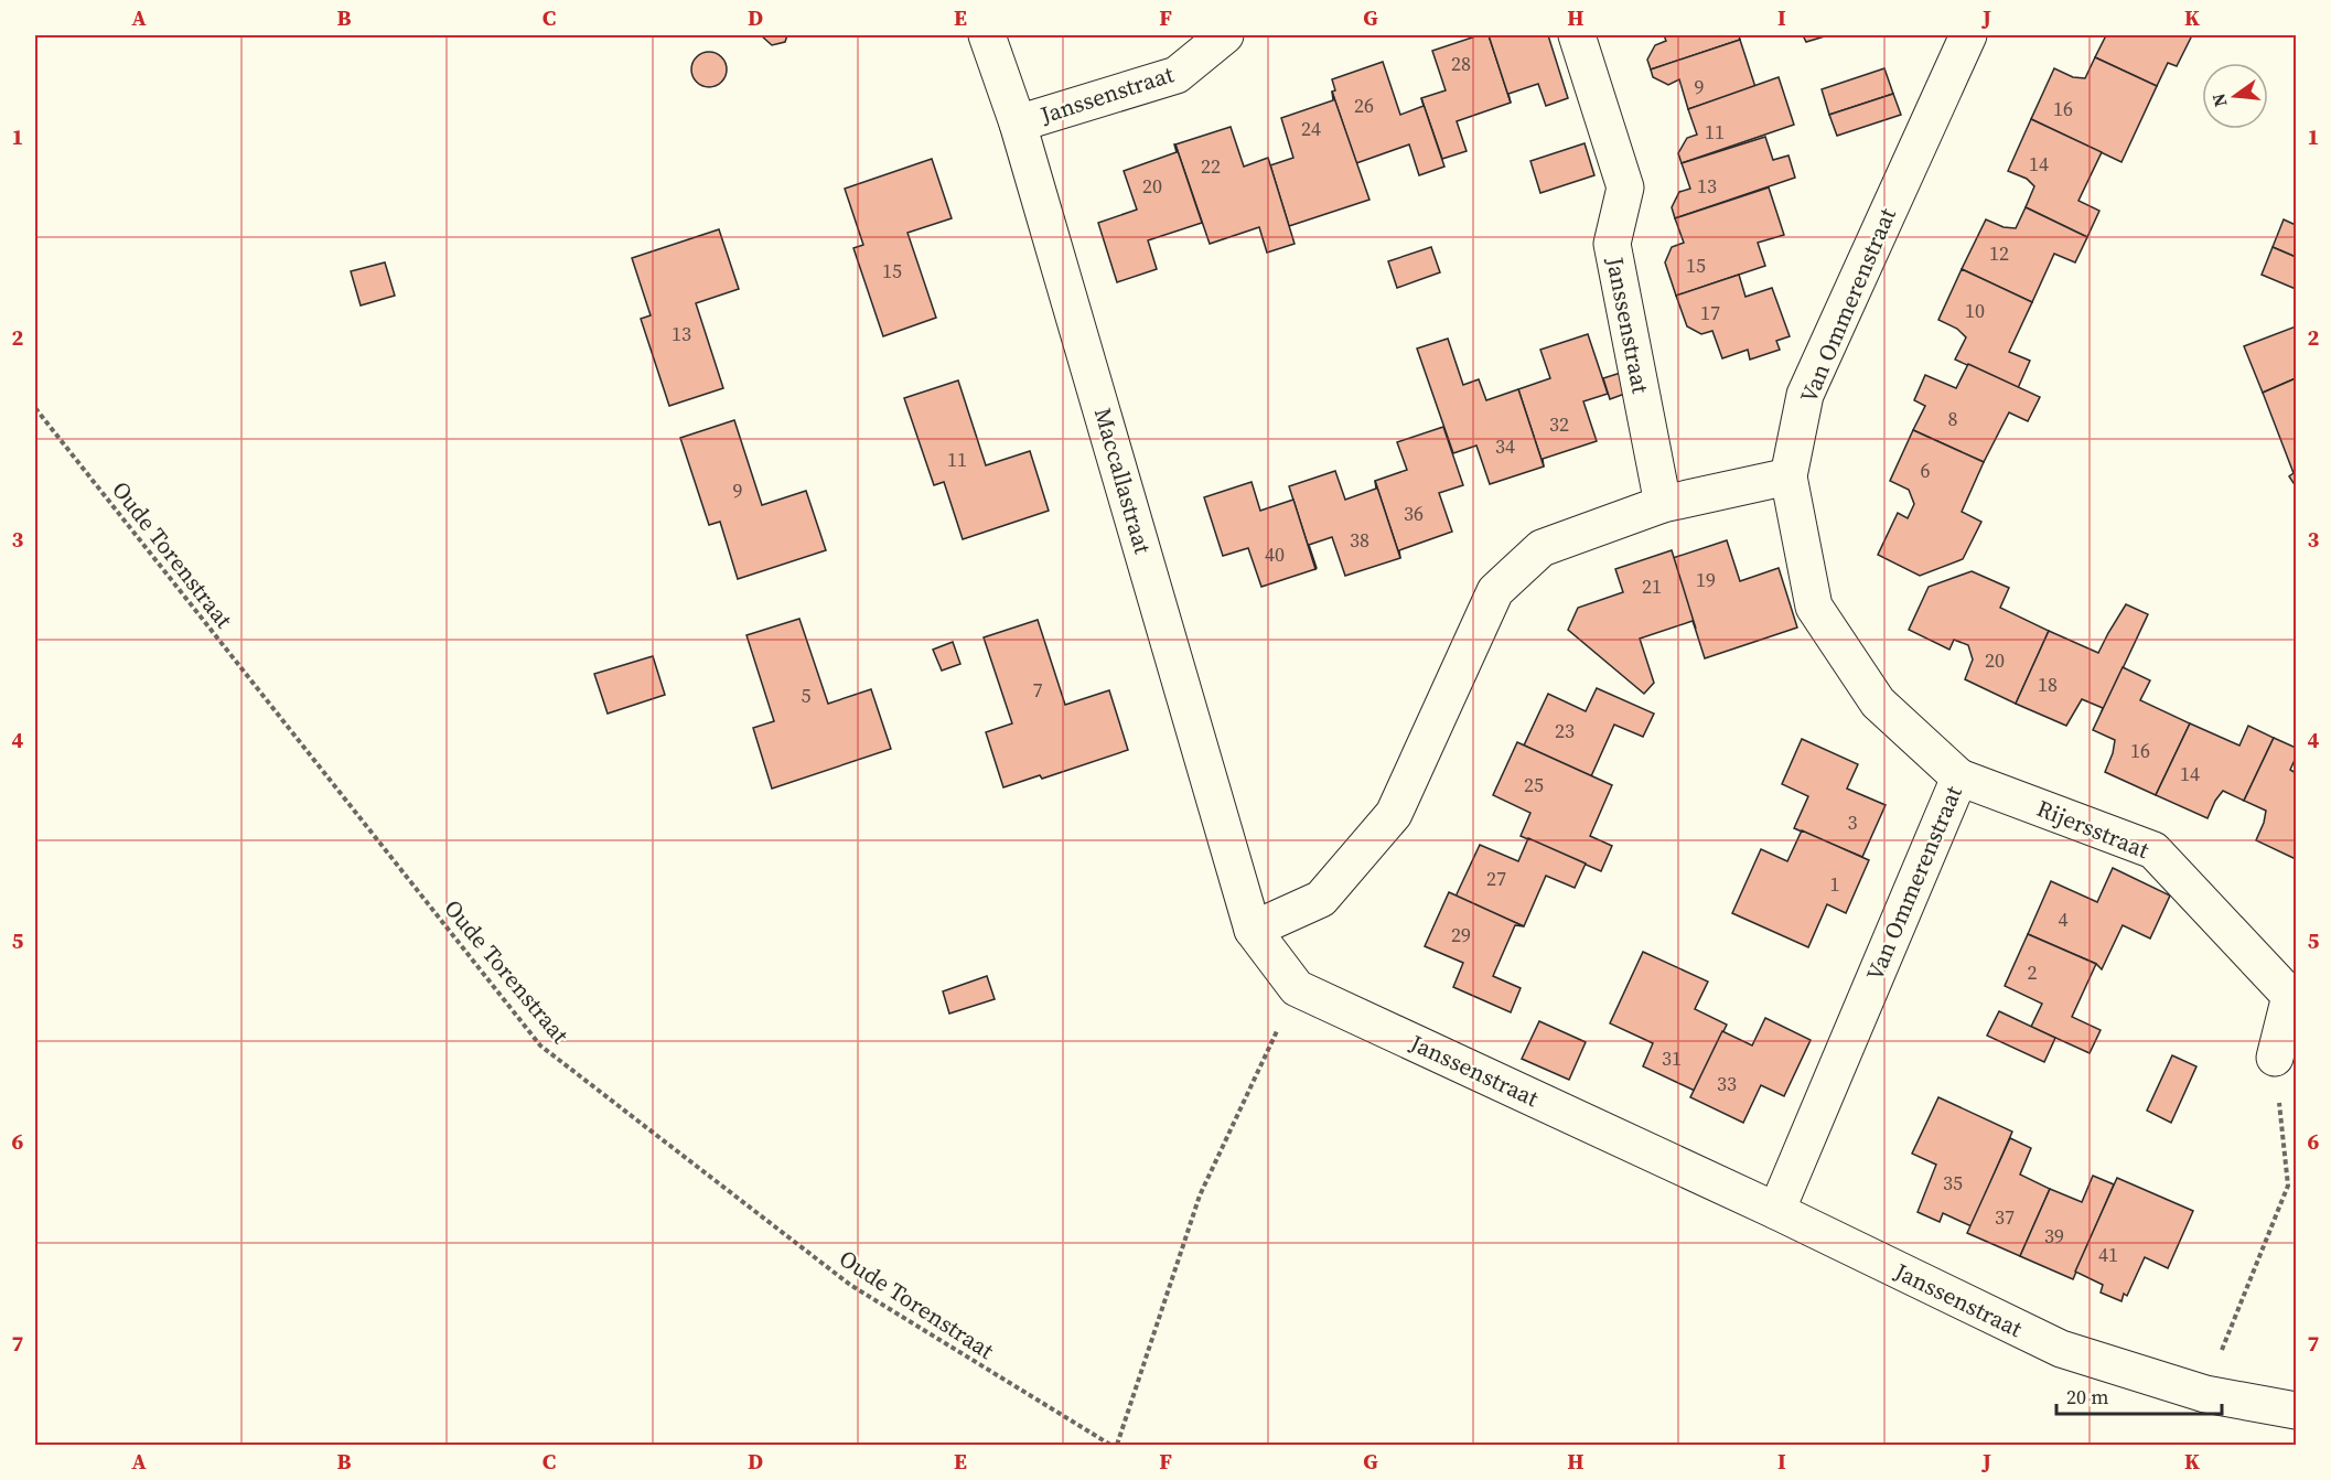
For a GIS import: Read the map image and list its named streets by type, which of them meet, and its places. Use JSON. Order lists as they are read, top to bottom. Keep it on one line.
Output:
{"streets":{"street":["Janssenstraat","Van Ommerenstraat","Maccallastraat","Rijersstraat"],"path":["Oude Torenstraat"]},"crossings":[["Janssenstraat","Van Ommerenstraat"],["Janssenstraat","Maccallastraat"],["Van Ommerenstraat","Rijersstraat"]],"house_numbers":["28","9","26","16","24","11","14","22","20","13","12","15","15","10","17","13","8","32","34","11","6","9","36","38","40","19","21","20","18","7","5","23","16","14","25","3","27","1","4","29","2","31","33","35","37","39","41"],"scale_bar":"20 m","north":"left","grid":{"columns":["A","B","C","D","E","F","G","H","I","J","K"],"rows":["1","2","3","4","5","6","7"]}}
